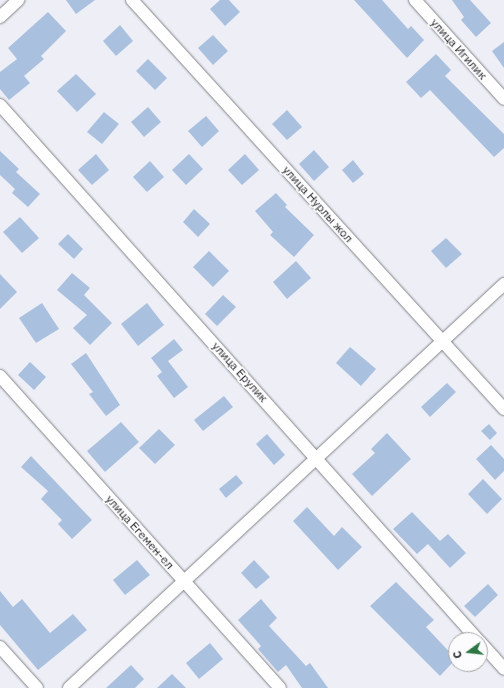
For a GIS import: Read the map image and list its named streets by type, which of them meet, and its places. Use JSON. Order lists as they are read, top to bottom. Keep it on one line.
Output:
{"streets":{"street":["улица Игилик","улица Нурлы жол","улица Ерулик","улица Егемен-ел"]},"north":"left"}
